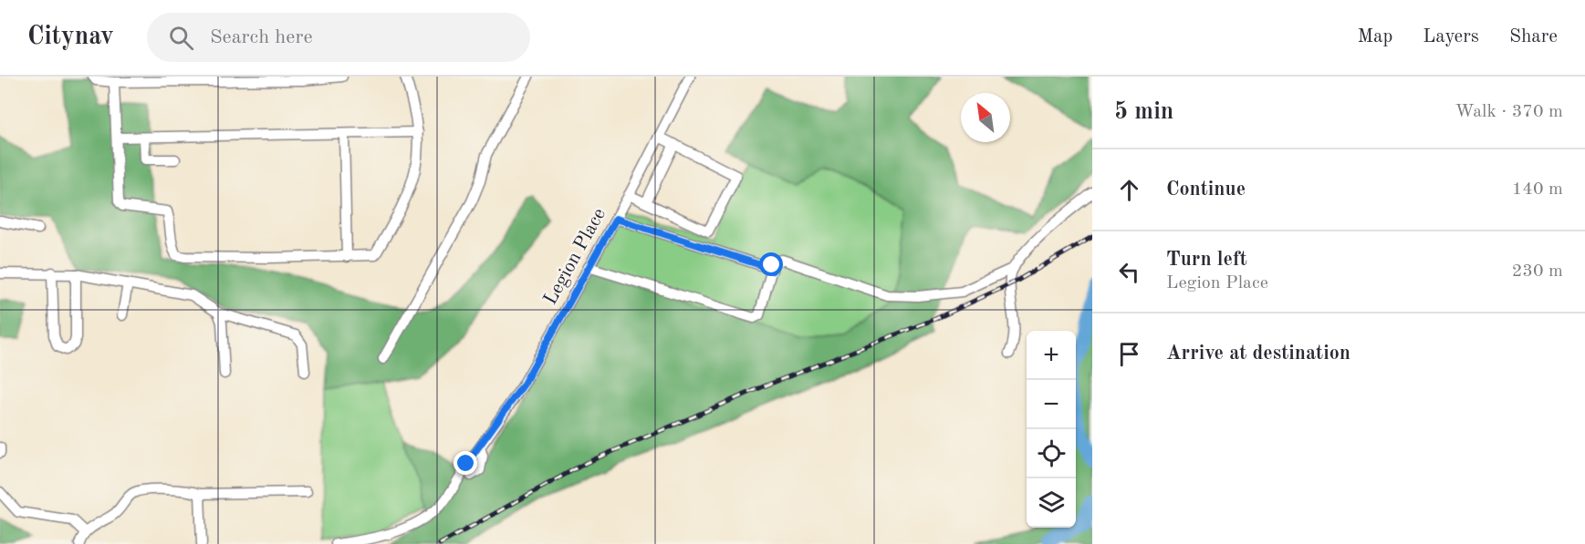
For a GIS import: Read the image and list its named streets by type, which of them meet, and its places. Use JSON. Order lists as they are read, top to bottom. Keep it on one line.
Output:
{"streets":{"street":["Legion Place"]},"north":"top left","page":{"header":"Citynav","search":"Search here","nav":["Map","Layers","Share"],"heading":["5 min","Walk · 370 m"],"list":[["Continue","140 m"],["Turn left","Legion Place","230 m"],"Arrive at destination"],"map_buttons":["+","−"]}}
